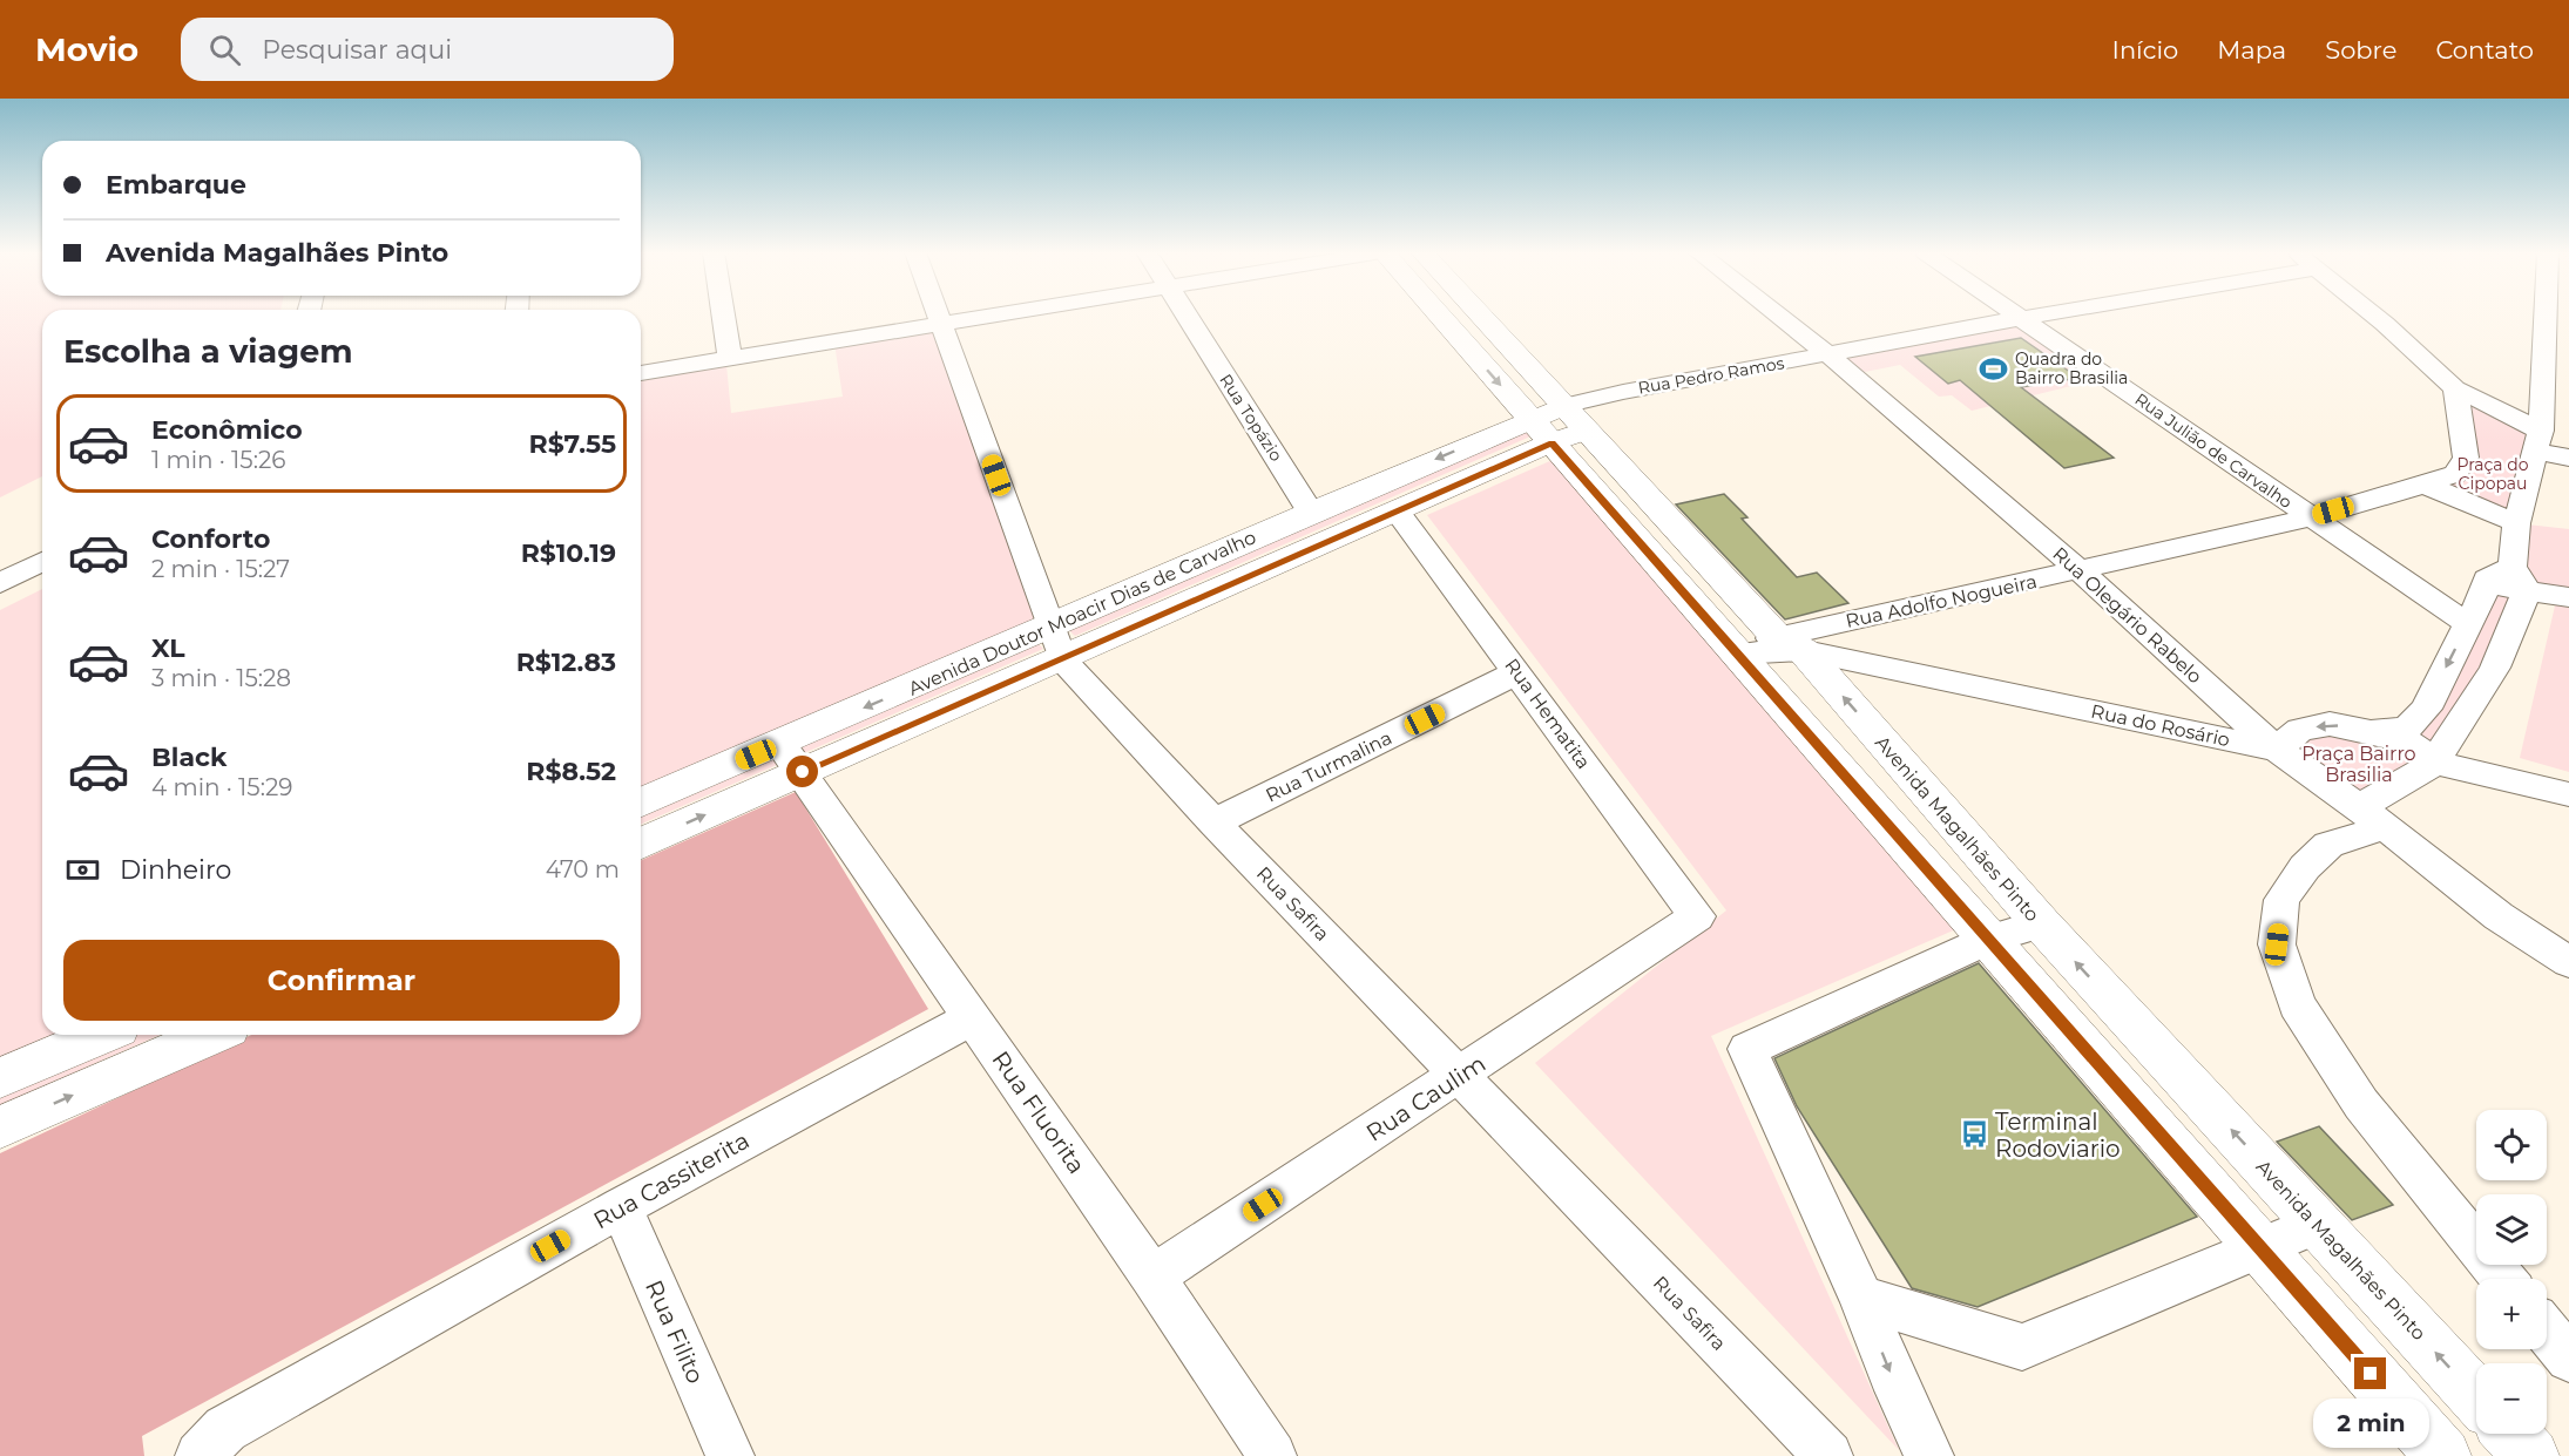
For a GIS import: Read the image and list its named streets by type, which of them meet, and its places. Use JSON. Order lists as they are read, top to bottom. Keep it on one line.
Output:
{"streets":{"main road":["Avenida Doutor Moacir Dias de Carvalho","Avenida Magalhães Pinto"],"street":["Rua Pedro Ramos","Rua Topázio","Rua Julião de Carvalho","Rua Adolfo Nogueira","Rua Olegário Rabelo","Rua Hematita","Rua do Rosário","Rua Turmalina","Rua Safira","Rua Caulim","Rua Fluorita","Rua Cassiterita","Rua Filito"]},"crossings":[["Rua Pedro Ramos","Rua Julião de Carvalho"],["Rua Pedro Ramos","Avenida Doutor Moacir Dias de Carvalho"],["Rua Pedro Ramos","Rua Olegário Rabelo"],["Rua Pedro Ramos","Avenida Magalhães Pinto"],["Rua Topázio","Avenida Doutor Moacir Dias de Carvalho"],["Rua Julião de Carvalho","Rua Adolfo Nogueira"],["Rua Adolfo Nogueira","Rua Olegário Rabelo"],["Rua Adolfo Nogueira","Rua do Rosário"],["Rua Adolfo Nogueira","Avenida Magalhães Pinto"],["Avenida Doutor Moacir Dias de Carvalho","Rua Hematita"],["Avenida Doutor Moacir Dias de Carvalho","Avenida Magalhães Pinto"],["Avenida Doutor Moacir Dias de Carvalho","Rua Safira"],["Avenida Doutor Moacir Dias de Carvalho","Rua Fluorita"],["Rua Olegário Rabelo","Rua do Rosário"],["Rua Hematita","Rua Turmalina"],["Rua Hematita","Rua Caulim"],["Rua do Rosário","Avenida Magalhães Pinto"],["Rua Turmalina","Rua Safira"],["Rua Safira","Rua Caulim"],["Rua Caulim","Rua Fluorita"],["Rua Fluorita","Rua Cassiterita"],["Rua Cassiterita","Rua Filito"]],"parks":["Praça do Cipopau","Praça Bairro Brasilia"],"places":{"sports":["Quadra do Bairro Brasilia"],"bus stop":["Terminal Rodoviario"]},"page":{"header":"Movio","search":"Pesquisar aqui","nav":["Início","Mapa","Sobre","Contato"],"banner":["Embarque","Avenida Magalhães Pinto"],"heading":"Escolha a viagem","list":[{"name":"Econômico","note":"1 min · 15:26","value":"R$7.55"},{"name":"Conforto","note":"2 min · 15:27","value":"R$10.19"},{"name":"XL","note":"3 min · 15:28","value":"R$12.83"},{"name":"Black","note":"4 min · 15:29","value":"R$8.52"}],"pay":["Dinheiro","470 m"],"buttons":"Confirmar","map_buttons":["+","−"],"bubble":"2 min"}}
